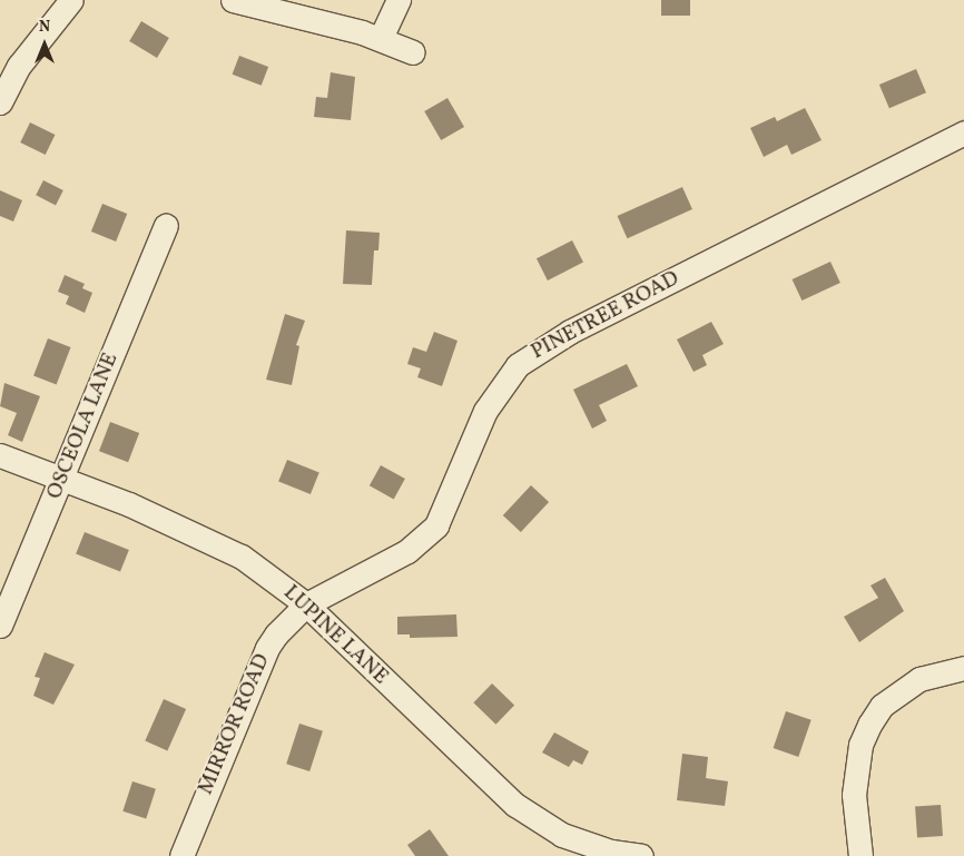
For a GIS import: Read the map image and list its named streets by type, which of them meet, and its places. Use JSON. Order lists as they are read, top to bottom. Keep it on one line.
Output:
{"streets":{"street":["PINETREE ROAD","OSCEOLA LANE","LUPINE LANE","MIRROR ROAD"]},"crossings":[["PINETREE ROAD","LUPINE LANE"],["PINETREE ROAD","MIRROR ROAD"],["OSCEOLA LANE","LUPINE LANE"],["LUPINE LANE","MIRROR ROAD"]],"north":"top"}
